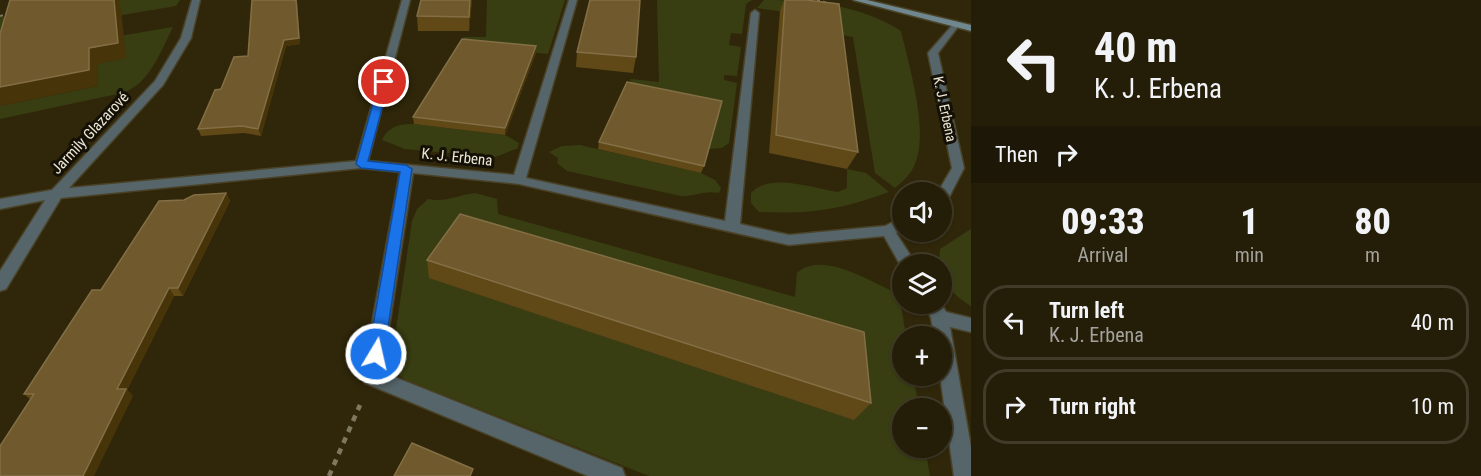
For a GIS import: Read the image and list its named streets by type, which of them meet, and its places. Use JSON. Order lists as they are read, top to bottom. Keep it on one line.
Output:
{"streets":{"street":["K. J. Erbena","Jarmily Glazarové"]},"crossings":[["K. J. Erbena","Jarmily Glazarové"]],"page":{"turn":["40 m","K. J. Erbena"],"then":"Then","map_buttons":["+","−"],"eta":["09:33","Arrival","1","min","80","m"],"list":[{"name":"Turn left","note":"K. J. Erbena","value":"40 m"},{"name":"Turn right","value":"10 m"}]}}
